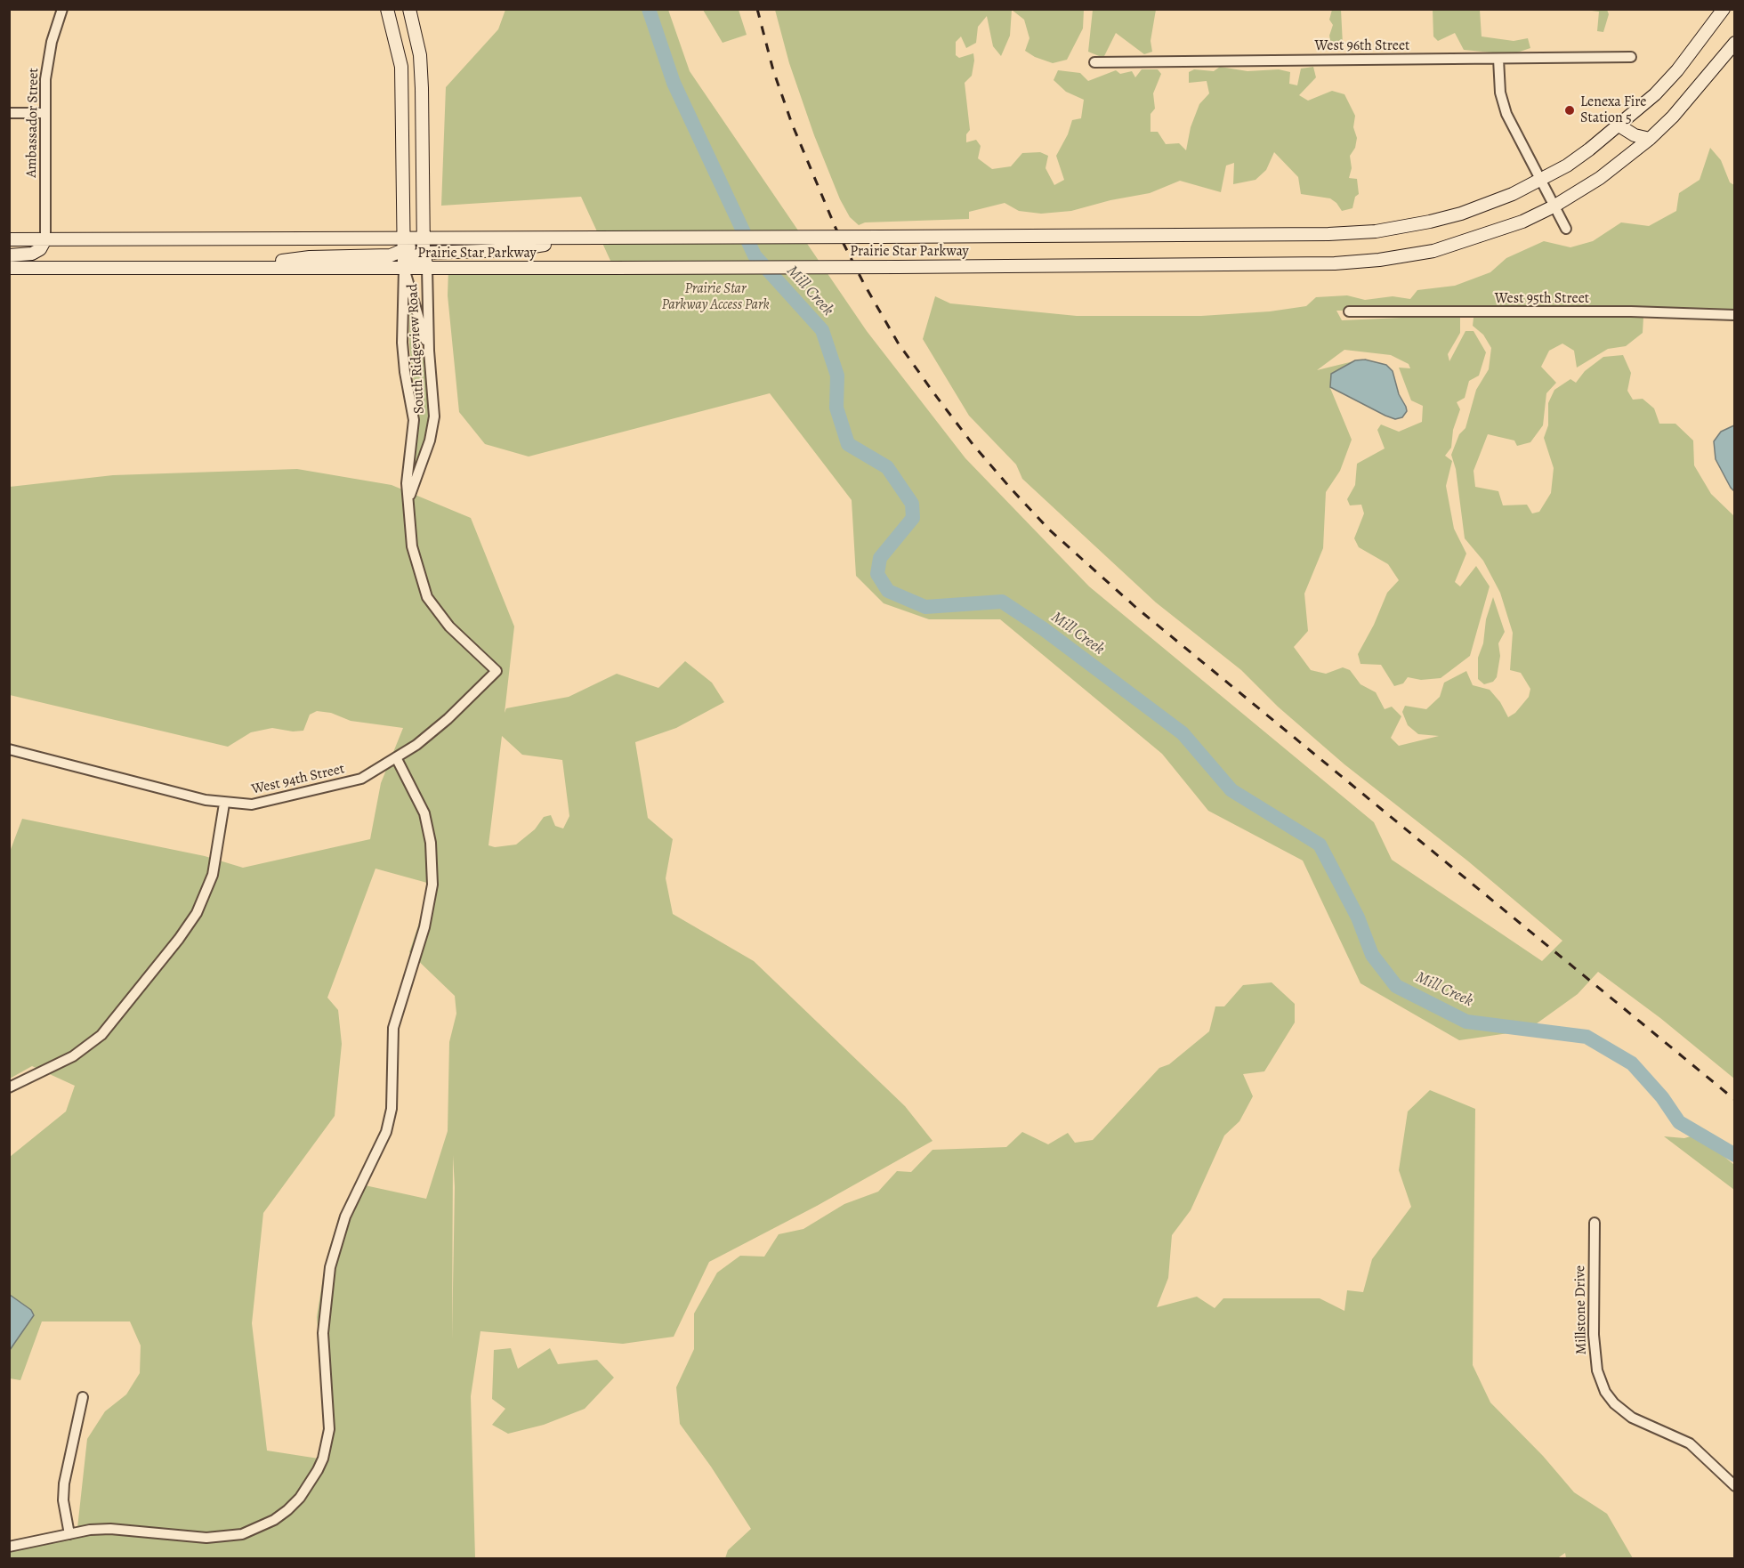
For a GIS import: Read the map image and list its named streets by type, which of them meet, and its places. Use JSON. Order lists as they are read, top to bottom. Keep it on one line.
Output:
{"streets":{"main road":["Prairie Star Parkway","South Ridgeview Road"],"street":["West 96th Street","Ambassador Street","West 95th Street","West 94th Street","Millstone Drive"]},"crossings":[["Ambassador Street","Prairie Star Parkway"],["Prairie Star Parkway","South Ridgeview Road"],["South Ridgeview Road","West 94th Street"]],"water":["Mill Creek"],"parks":["Prairie Star Parkway Access Park"],"places":["Lenexa Fire Station 5"]}
